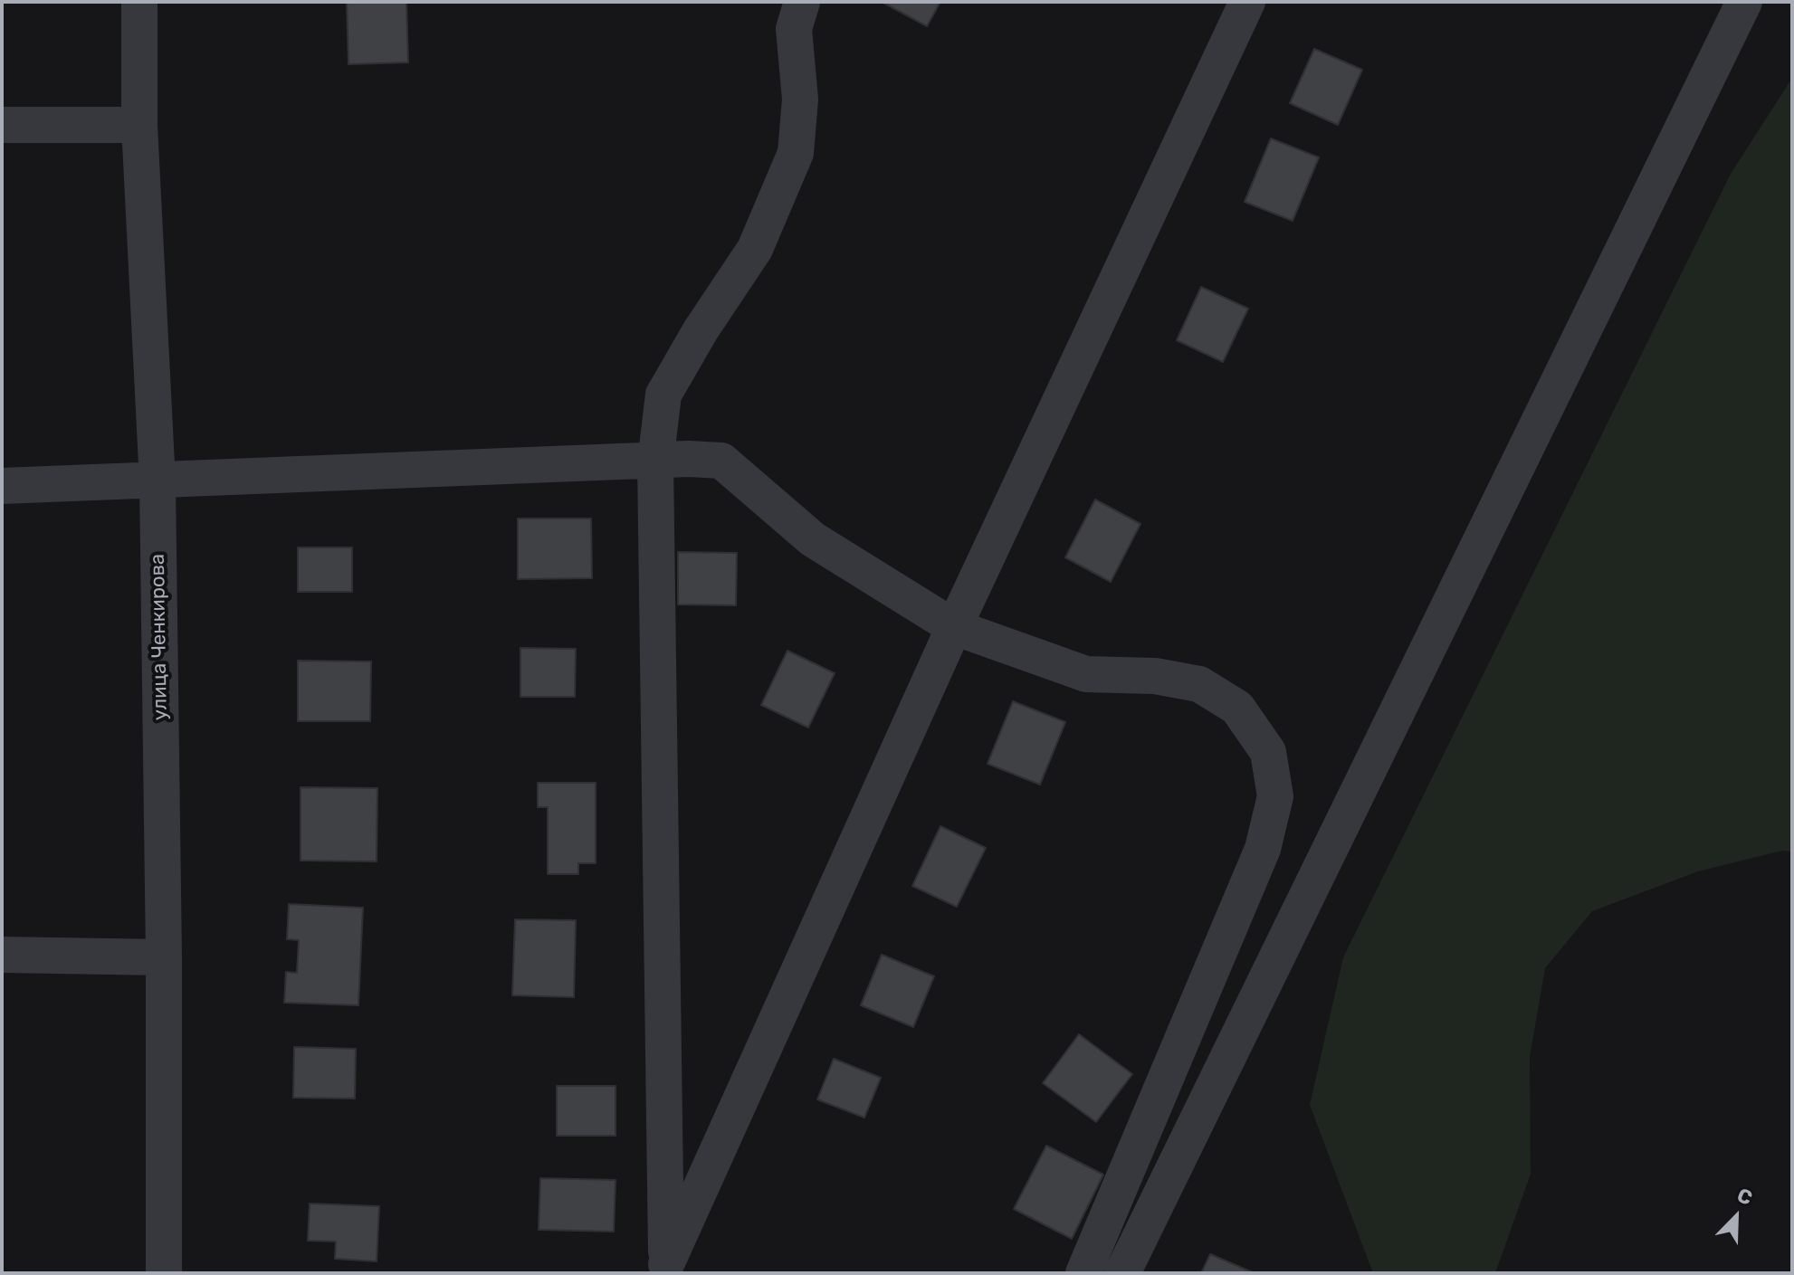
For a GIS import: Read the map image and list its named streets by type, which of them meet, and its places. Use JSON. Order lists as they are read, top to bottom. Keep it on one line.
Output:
{"streets":{"street":["улица Ченкирова"]},"north":"top right"}
